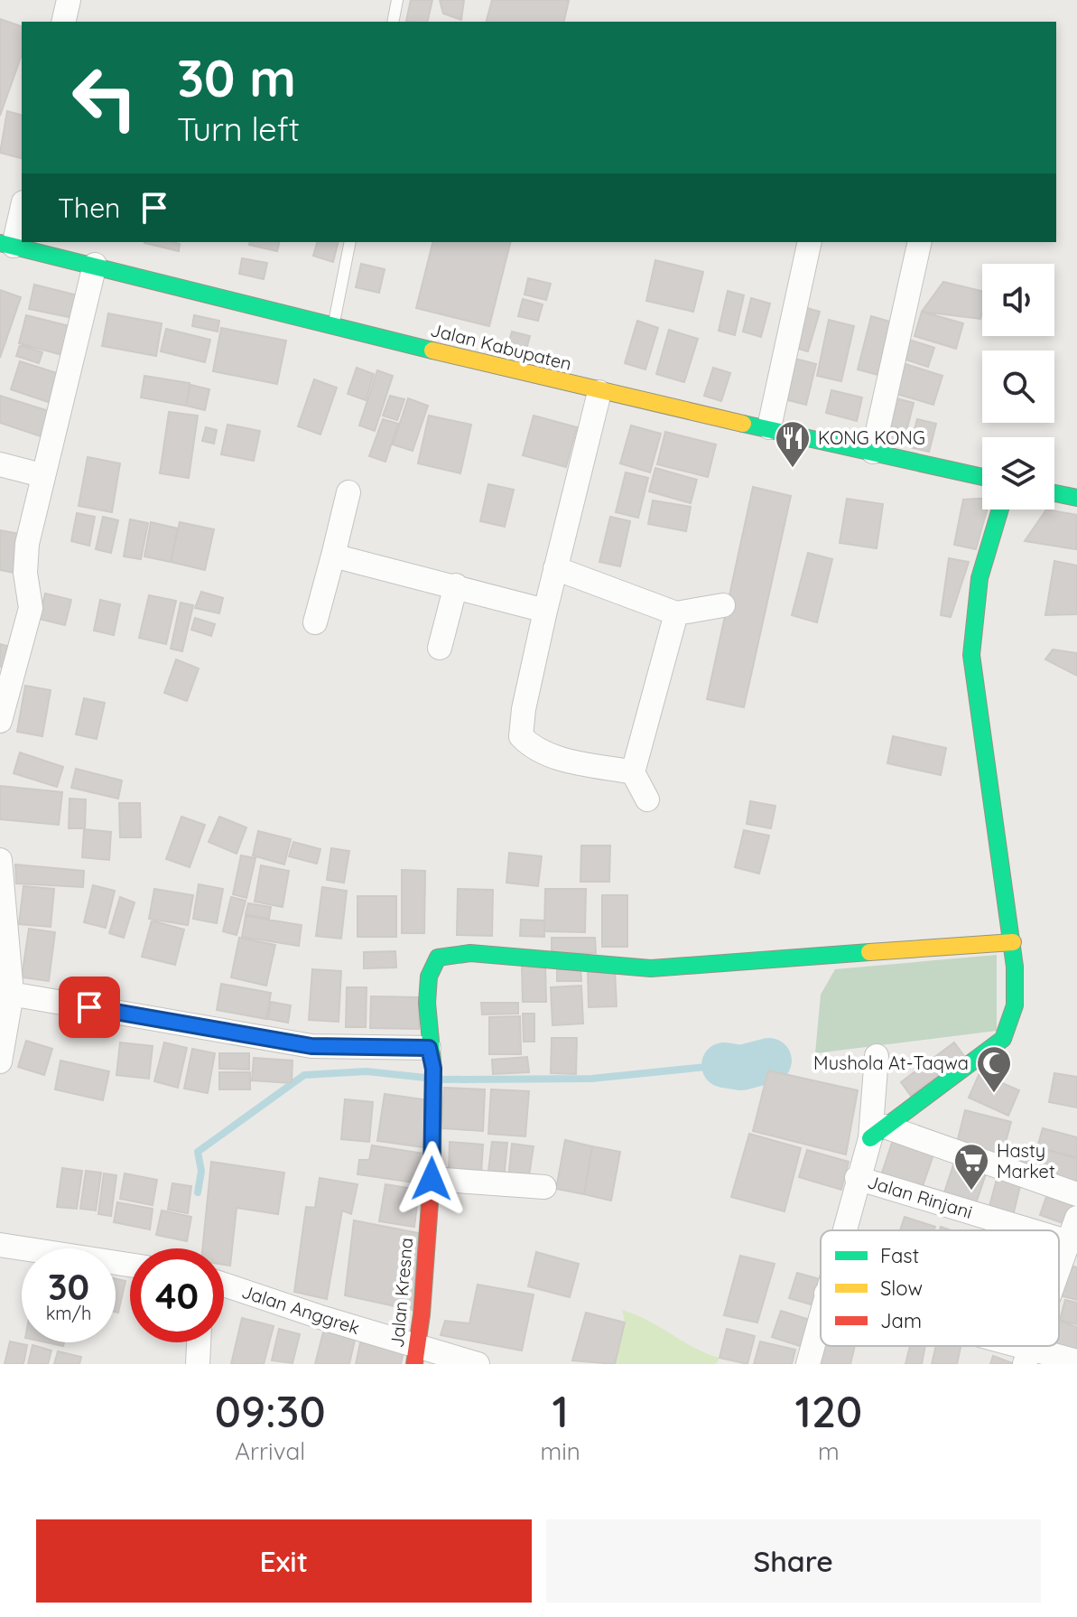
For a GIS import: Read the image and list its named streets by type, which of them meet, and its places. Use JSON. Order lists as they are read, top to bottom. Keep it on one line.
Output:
{"streets":{"street":["Jalan Kabupaten","Jalan Rinjani","Jalan Kresna","Jalan Anggrek"]},"crossings":[["Jalan Kresna","Jalan Anggrek"]],"places":{"restaurant":["KONG KONG"],"mosque":["Mushola At-Taqwa"],"supermarket":["Hasty Market"]},"legend":["Fast","Slow","Jam"],"page":{"turn":["30 m","Turn left"],"then":"Then","speed":"30 km/h","limit":"40","eta":["09:30","Arrival","1","min","120","m"],"buttons":["Exit","Share"]}}
